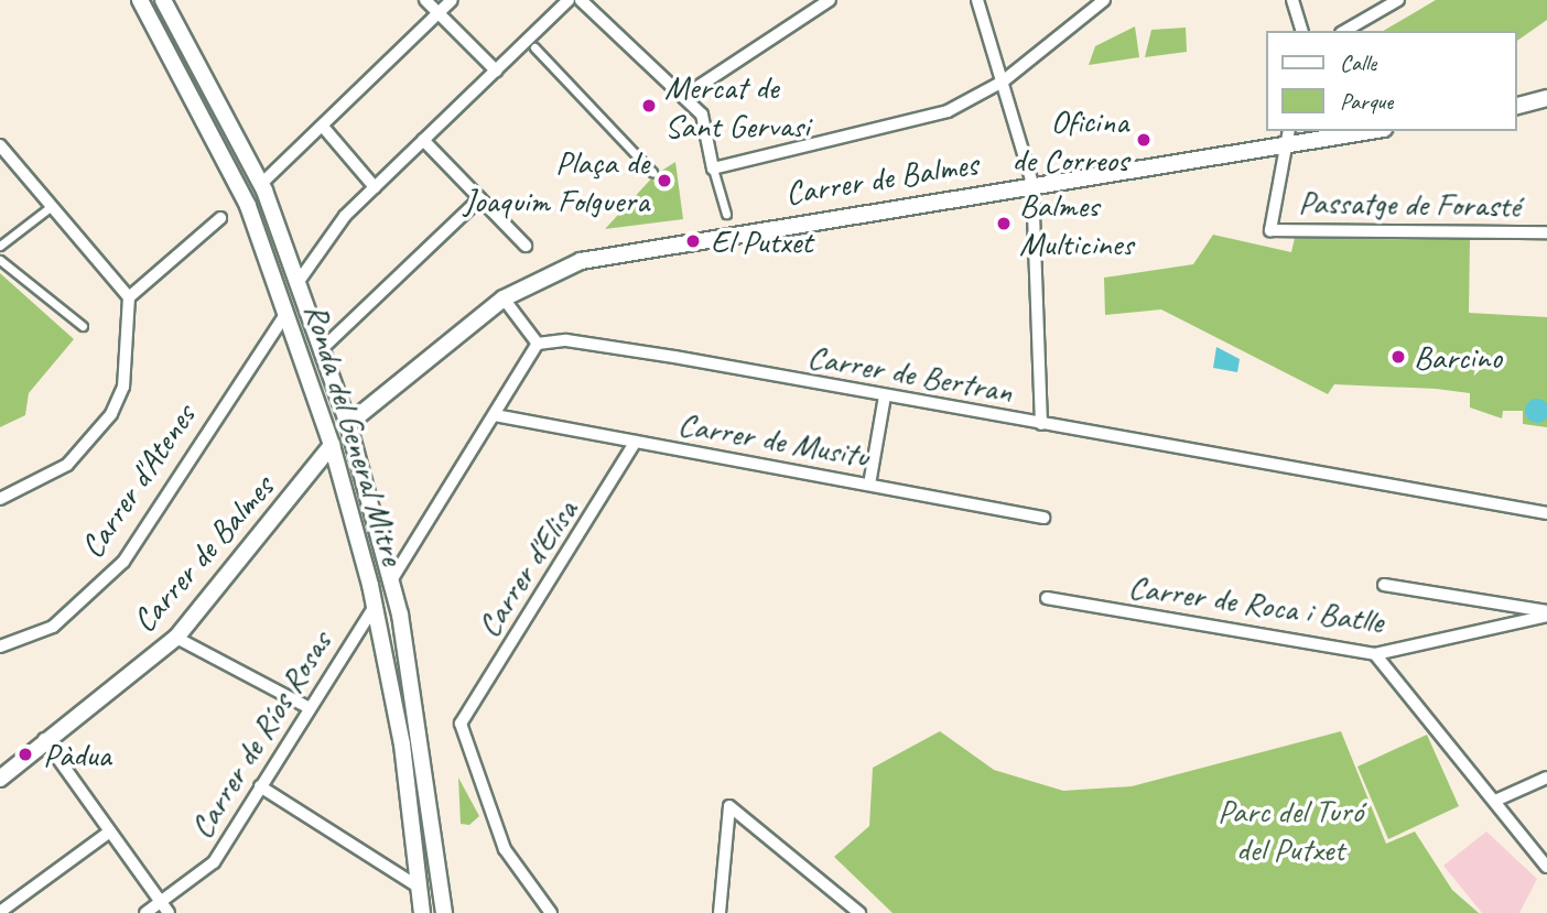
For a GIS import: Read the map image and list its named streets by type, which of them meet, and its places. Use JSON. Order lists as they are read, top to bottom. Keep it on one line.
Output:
{"streets":{"main road":["Carrer de Balmes","Ronda del General Mitre"],"street":["Passatge de Forasté","Carrer de Bertran","Carrer de Musitu","Carrer d'Atenes","Carrer d'Elisa","Carrer de Roca i Batlle","Carrer de Ríos Rosas"]},"crossings":[["Carrer de Balmes","Passatge de Forasté"],["Carrer de Balmes","Ronda del General Mitre"],["Ronda del General Mitre","Carrer d'Atenes"],["Ronda del General Mitre","Carrer de Ríos Rosas"],["Carrer de Musitu","Carrer d'Elisa"]],"parks":["Parc del Turó del Putxet"],"places":["Mercat de Sant Gervasi","Oficina de Correos","Plaça de Joaquim Folguera","Balmes Multicines","El Putxet","Barcino","Pàdua"],"legend":["Calle","Parque"]}
